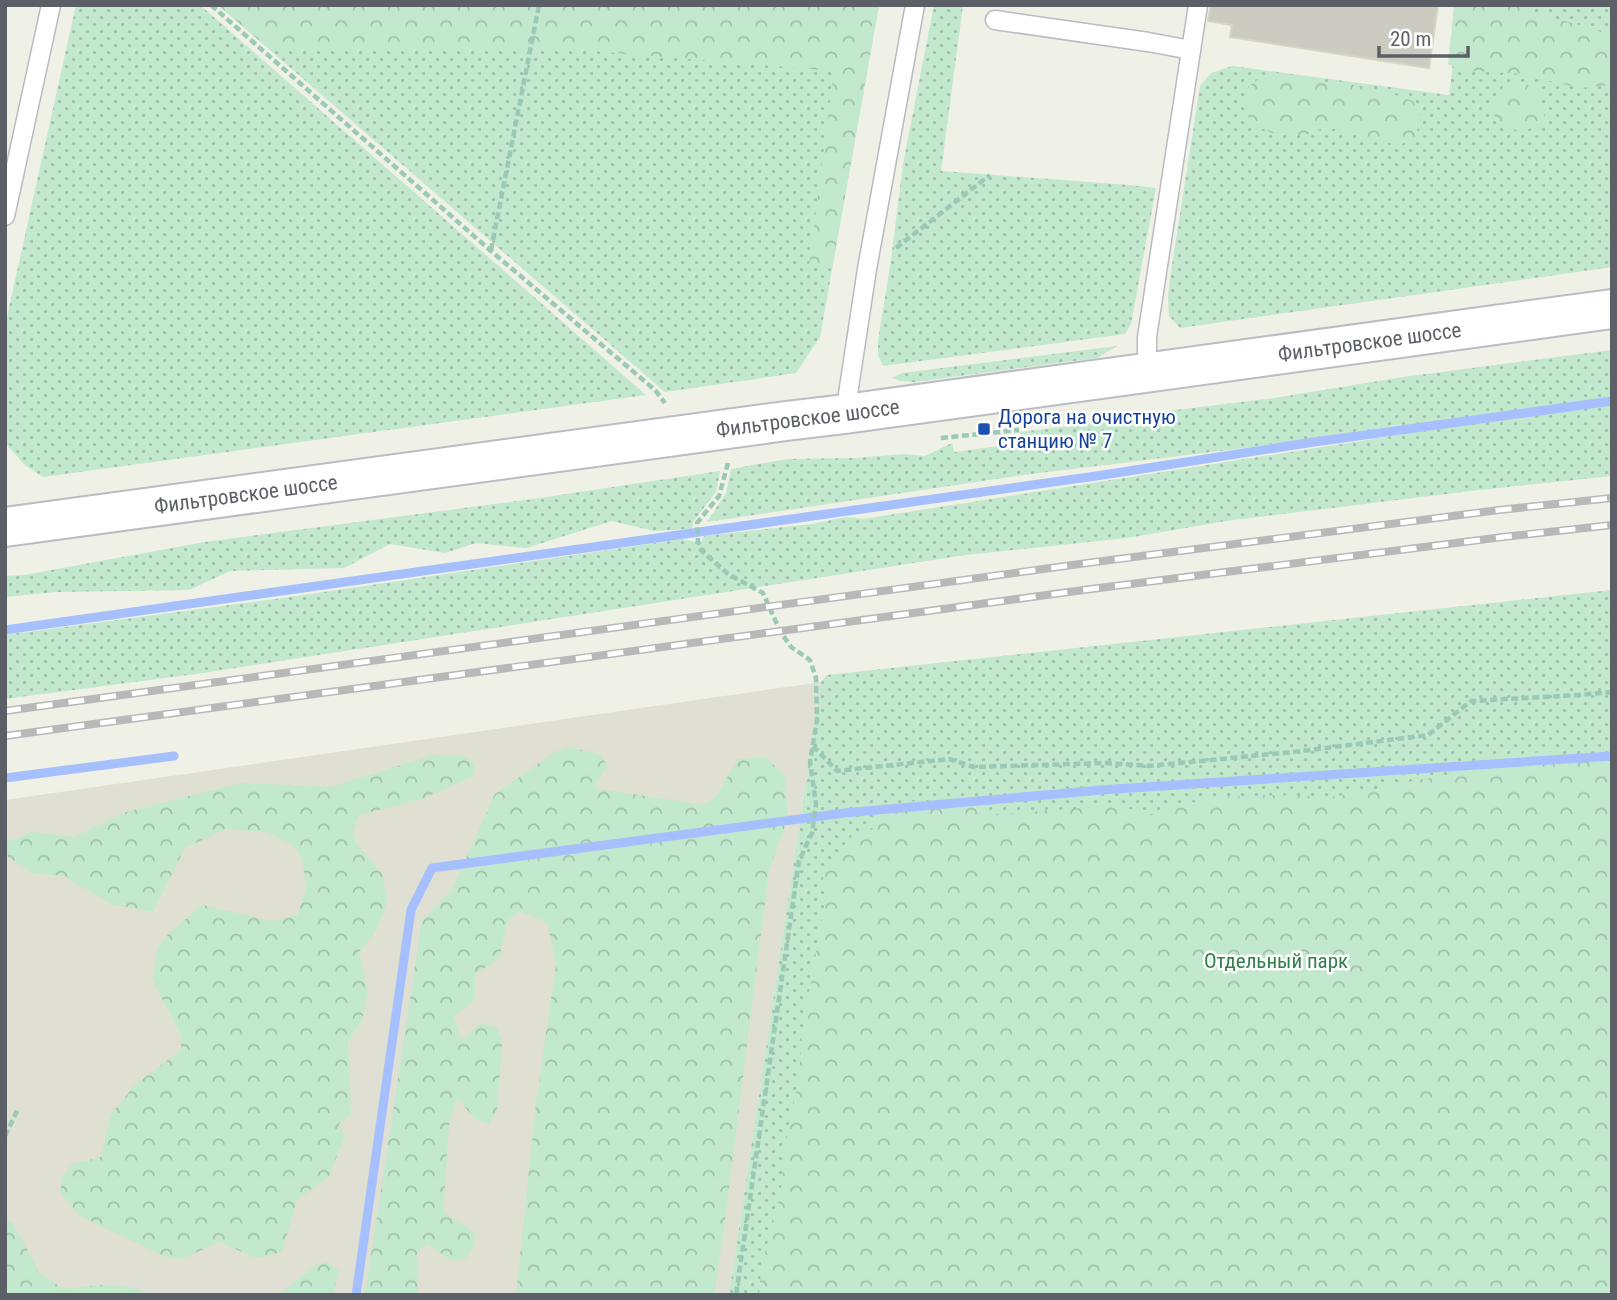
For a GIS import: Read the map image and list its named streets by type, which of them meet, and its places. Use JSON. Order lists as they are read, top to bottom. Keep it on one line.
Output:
{"streets":{"main road":["Фильтровское шоссе"]},"parks":["Отдельный парк"],"places":{"transit":["Дорога на очистную станцию № 7"]},"scale_bar":"20 m"}
